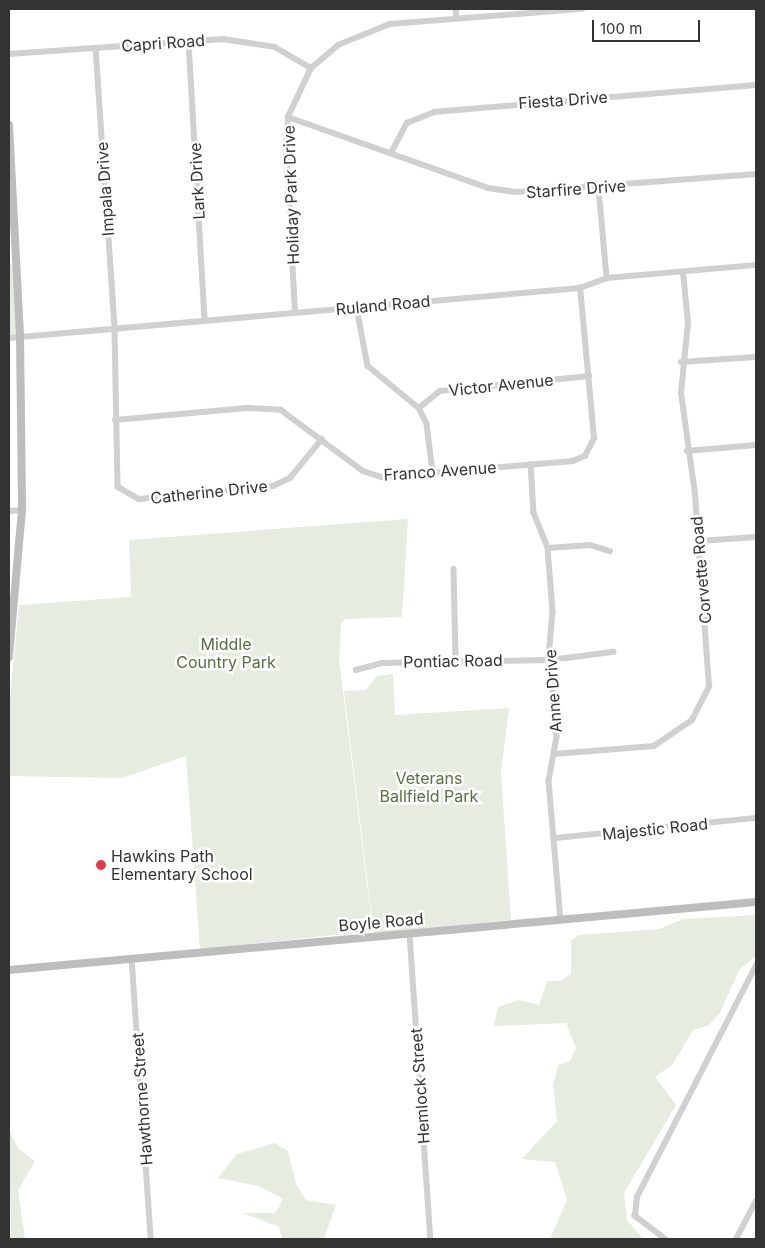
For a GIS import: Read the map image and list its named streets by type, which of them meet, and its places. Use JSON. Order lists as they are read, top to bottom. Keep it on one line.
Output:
{"streets":{"street":["Capri Road","Fiesta Drive","Lark Drive","Impala Drive","Starfire Drive","Holiday Park Drive","Ruland Road","Victor Avenue","Franco Avenue","Catherine Drive","Corvette Road","Pontiac Road","Anne Drive","Majestic Road","Boyle Road","Hemlock Street","Hawthorne Street"]},"crossings":[["Capri Road","Lark Drive"],["Capri Road","Impala Drive"],["Capri Road","Holiday Park Drive"],["Fiesta Drive","Starfire Drive"],["Lark Drive","Ruland Road"],["Impala Drive","Ruland Road"],["Impala Drive","Catherine Drive"],["Starfire Drive","Holiday Park Drive"],["Holiday Park Drive","Ruland Road"],["Ruland Road","Franco Avenue"],["Ruland Road","Catherine Drive"],["Ruland Road","Corvette Road"],["Victor Avenue","Franco Avenue"],["Franco Avenue","Catherine Drive"],["Franco Avenue","Anne Drive"],["Corvette Road","Anne Drive"],["Pontiac Road","Anne Drive"],["Anne Drive","Majestic Road"],["Anne Drive","Boyle Road"],["Boyle Road","Hemlock Street"],["Boyle Road","Hawthorne Street"]],"parks":["Middle Country Park","Veterans Ballfield Park"],"places":["Hawkins Path Elementary School"],"scale_bar":"100 m"}
